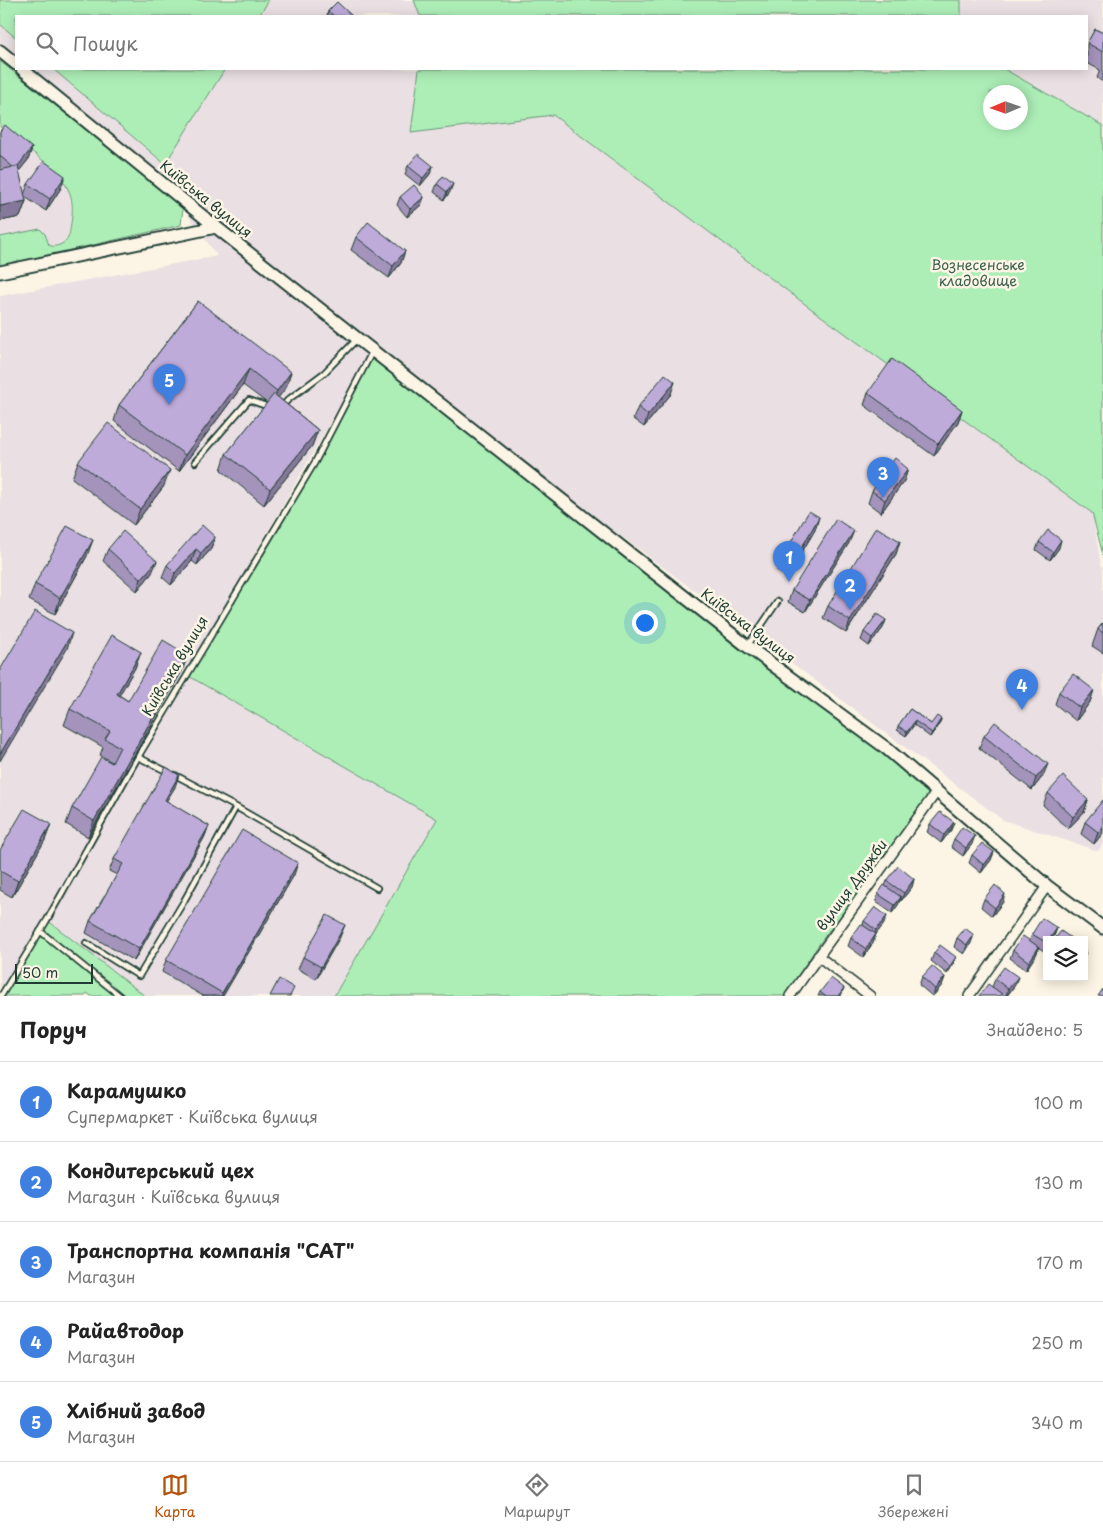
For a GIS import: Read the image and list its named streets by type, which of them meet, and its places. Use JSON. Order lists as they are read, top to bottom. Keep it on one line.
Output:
{"streets":{"main road":["Київська вулиця"],"street":["вулиця Дружби"]},"crossings":[["Київська вулиця","вулиця Дружби"]],"parks":["Вознесенське кладовище"],"scale_bar":"50 m","north":"left","page":{"search":"Пошук","pins":["5","3","1","2","4"],"scale":"50 m","heading":["Поруч","Знайдено: 5"],"list":[{"mark":"1","name":"Карамушко","note":"Супермаркет · Київська вулиця","value":"100 m"},{"mark":"2","name":"Кондитерський цех","note":"Магазин · Київська вулиця","value":"130 m"},{"mark":"3","name":"Транспортна компанія \"САТ\"","note":"Магазин","value":"170 m"},{"mark":"4","name":"Райавтодор","note":"Магазин","value":"250 m"},{"mark":"5","name":"Хлібний завод","note":"Магазин","value":"340 m"}],"nav":["Карта","Маршрут","Збережені"]}}
